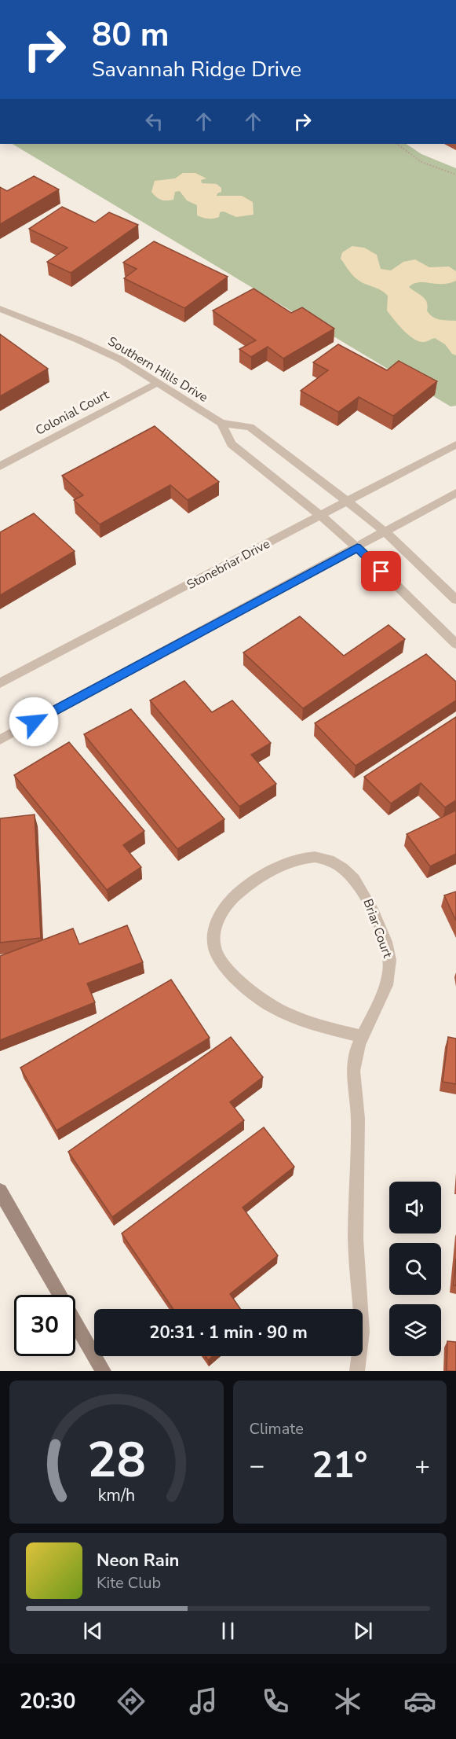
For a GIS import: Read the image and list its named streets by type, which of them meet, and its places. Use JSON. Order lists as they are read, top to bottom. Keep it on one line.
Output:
{"streets":{"street":["Southern Hills Drive","Colonial Court","Stonebriar Drive","Briar Court"]},"crossings":[["Southern Hills Drive","Colonial Court"],["Southern Hills Drive","Stonebriar Drive"]],"page":{"turn":["80 m","Savannah Ridge Drive"],"limit":"30","trip":"20:31 · 1 min · 90 m","tile":"Climate","heat":["−","21°","+"],"song":["Neon Rain","Kite Club"],"tabs":"20:30","gauge":["28","km/h"]}}
